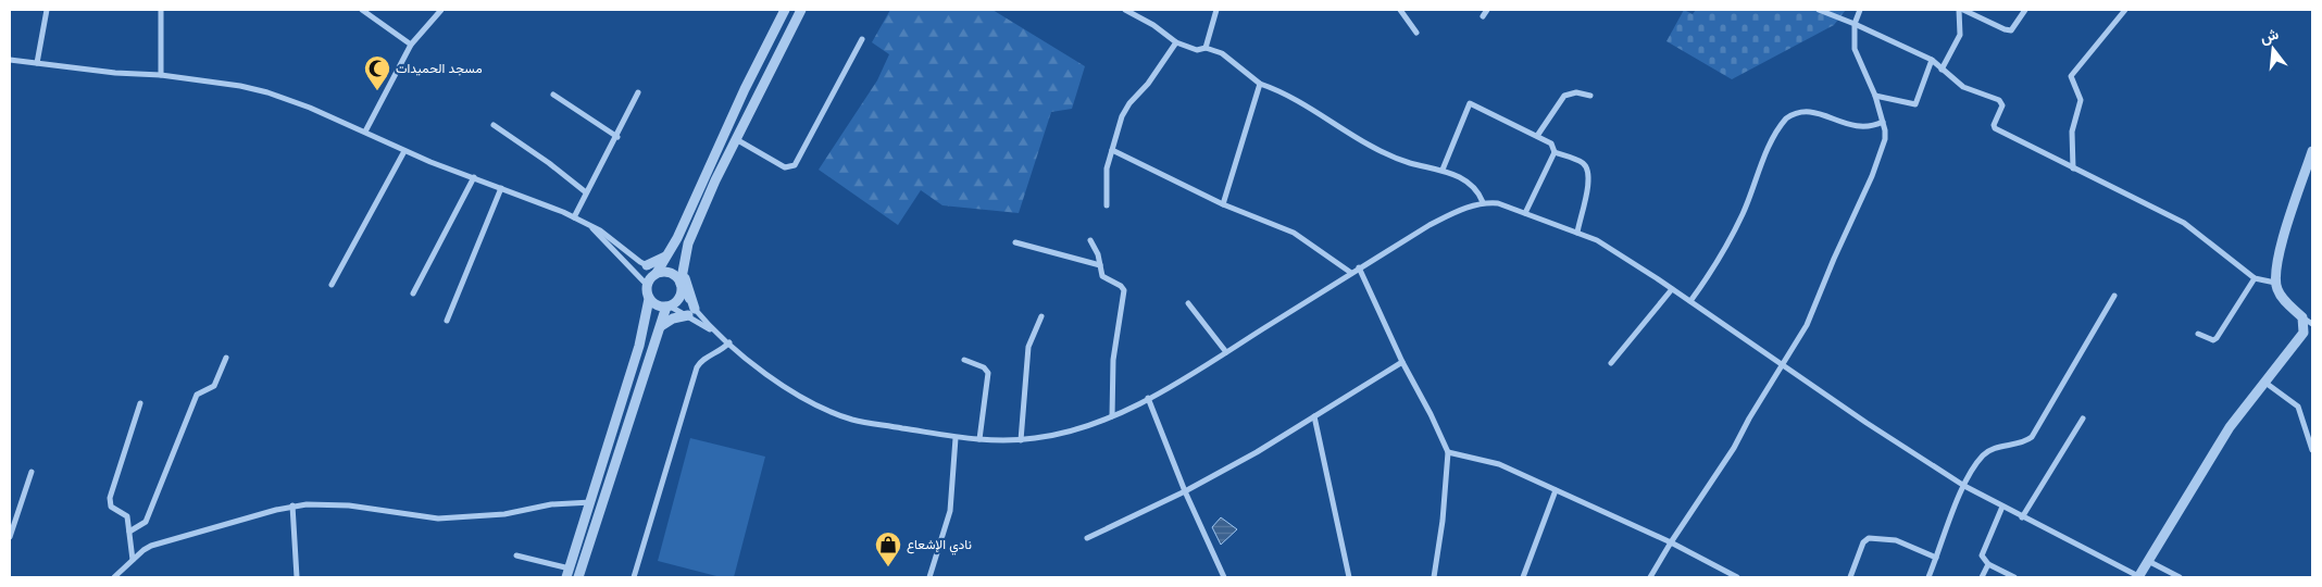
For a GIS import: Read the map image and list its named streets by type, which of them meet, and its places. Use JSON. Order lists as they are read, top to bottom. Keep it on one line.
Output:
{"places":{"mosque":["مسجد الحميدات"],"shop":["نادي الإشعاع"]},"north":"top"}
